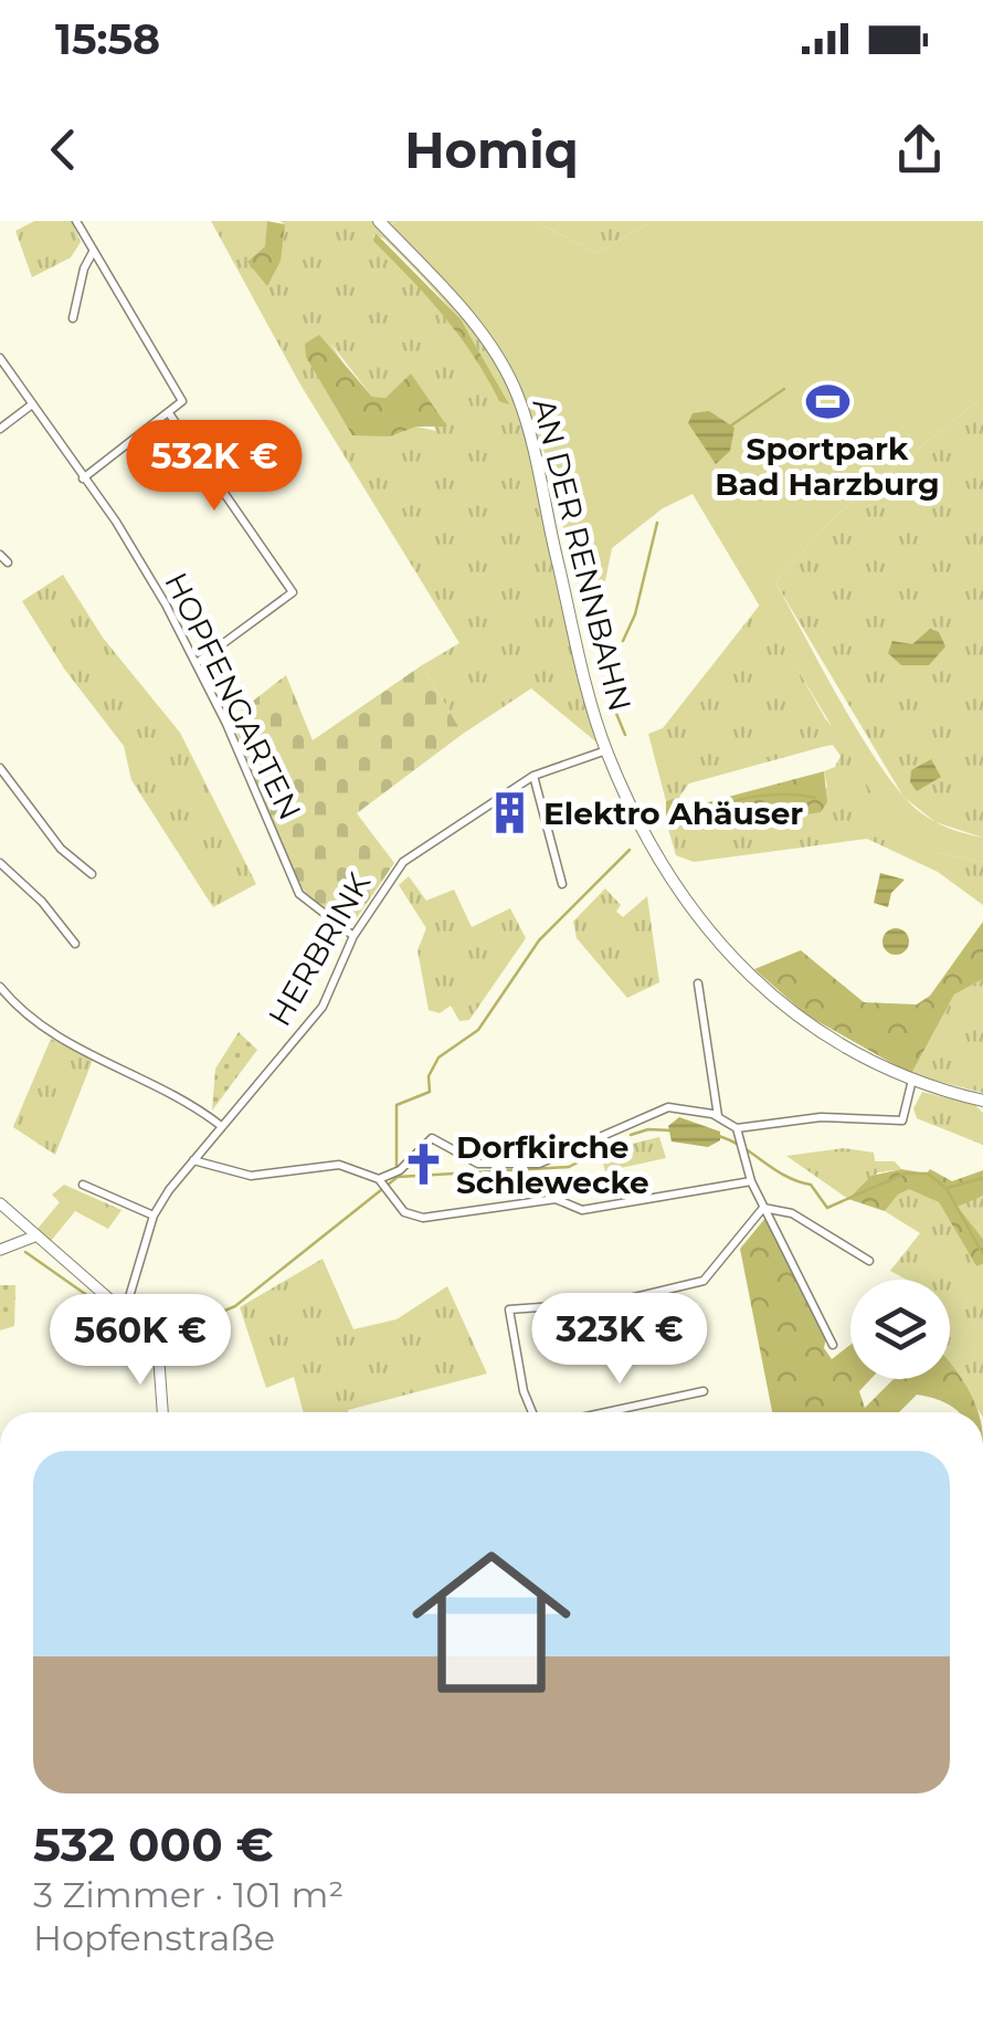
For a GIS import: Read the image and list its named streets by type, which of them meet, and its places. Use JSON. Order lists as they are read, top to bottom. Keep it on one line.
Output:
{"streets":{"main road":["AN DER RENNBAHN"],"street":["HOPFENGARTEN","HERBRINK"]},"crossings":[["AN DER RENNBAHN","HERBRINK"],["HOPFENGARTEN","HERBRINK"]],"places":{"sports":["Sportpark Bad Harzburg"],"building":["Elektro Ahäuser"],"church":["Dorfkirche Schlewecke"]},"page":{"status":"15:58","header":"Homiq","price":["532K €","323K €","560K €"],"list":[{"name":"532 000 €","note":"3 Zimmer · 101 m² · Hopfenstraße"}]}}
